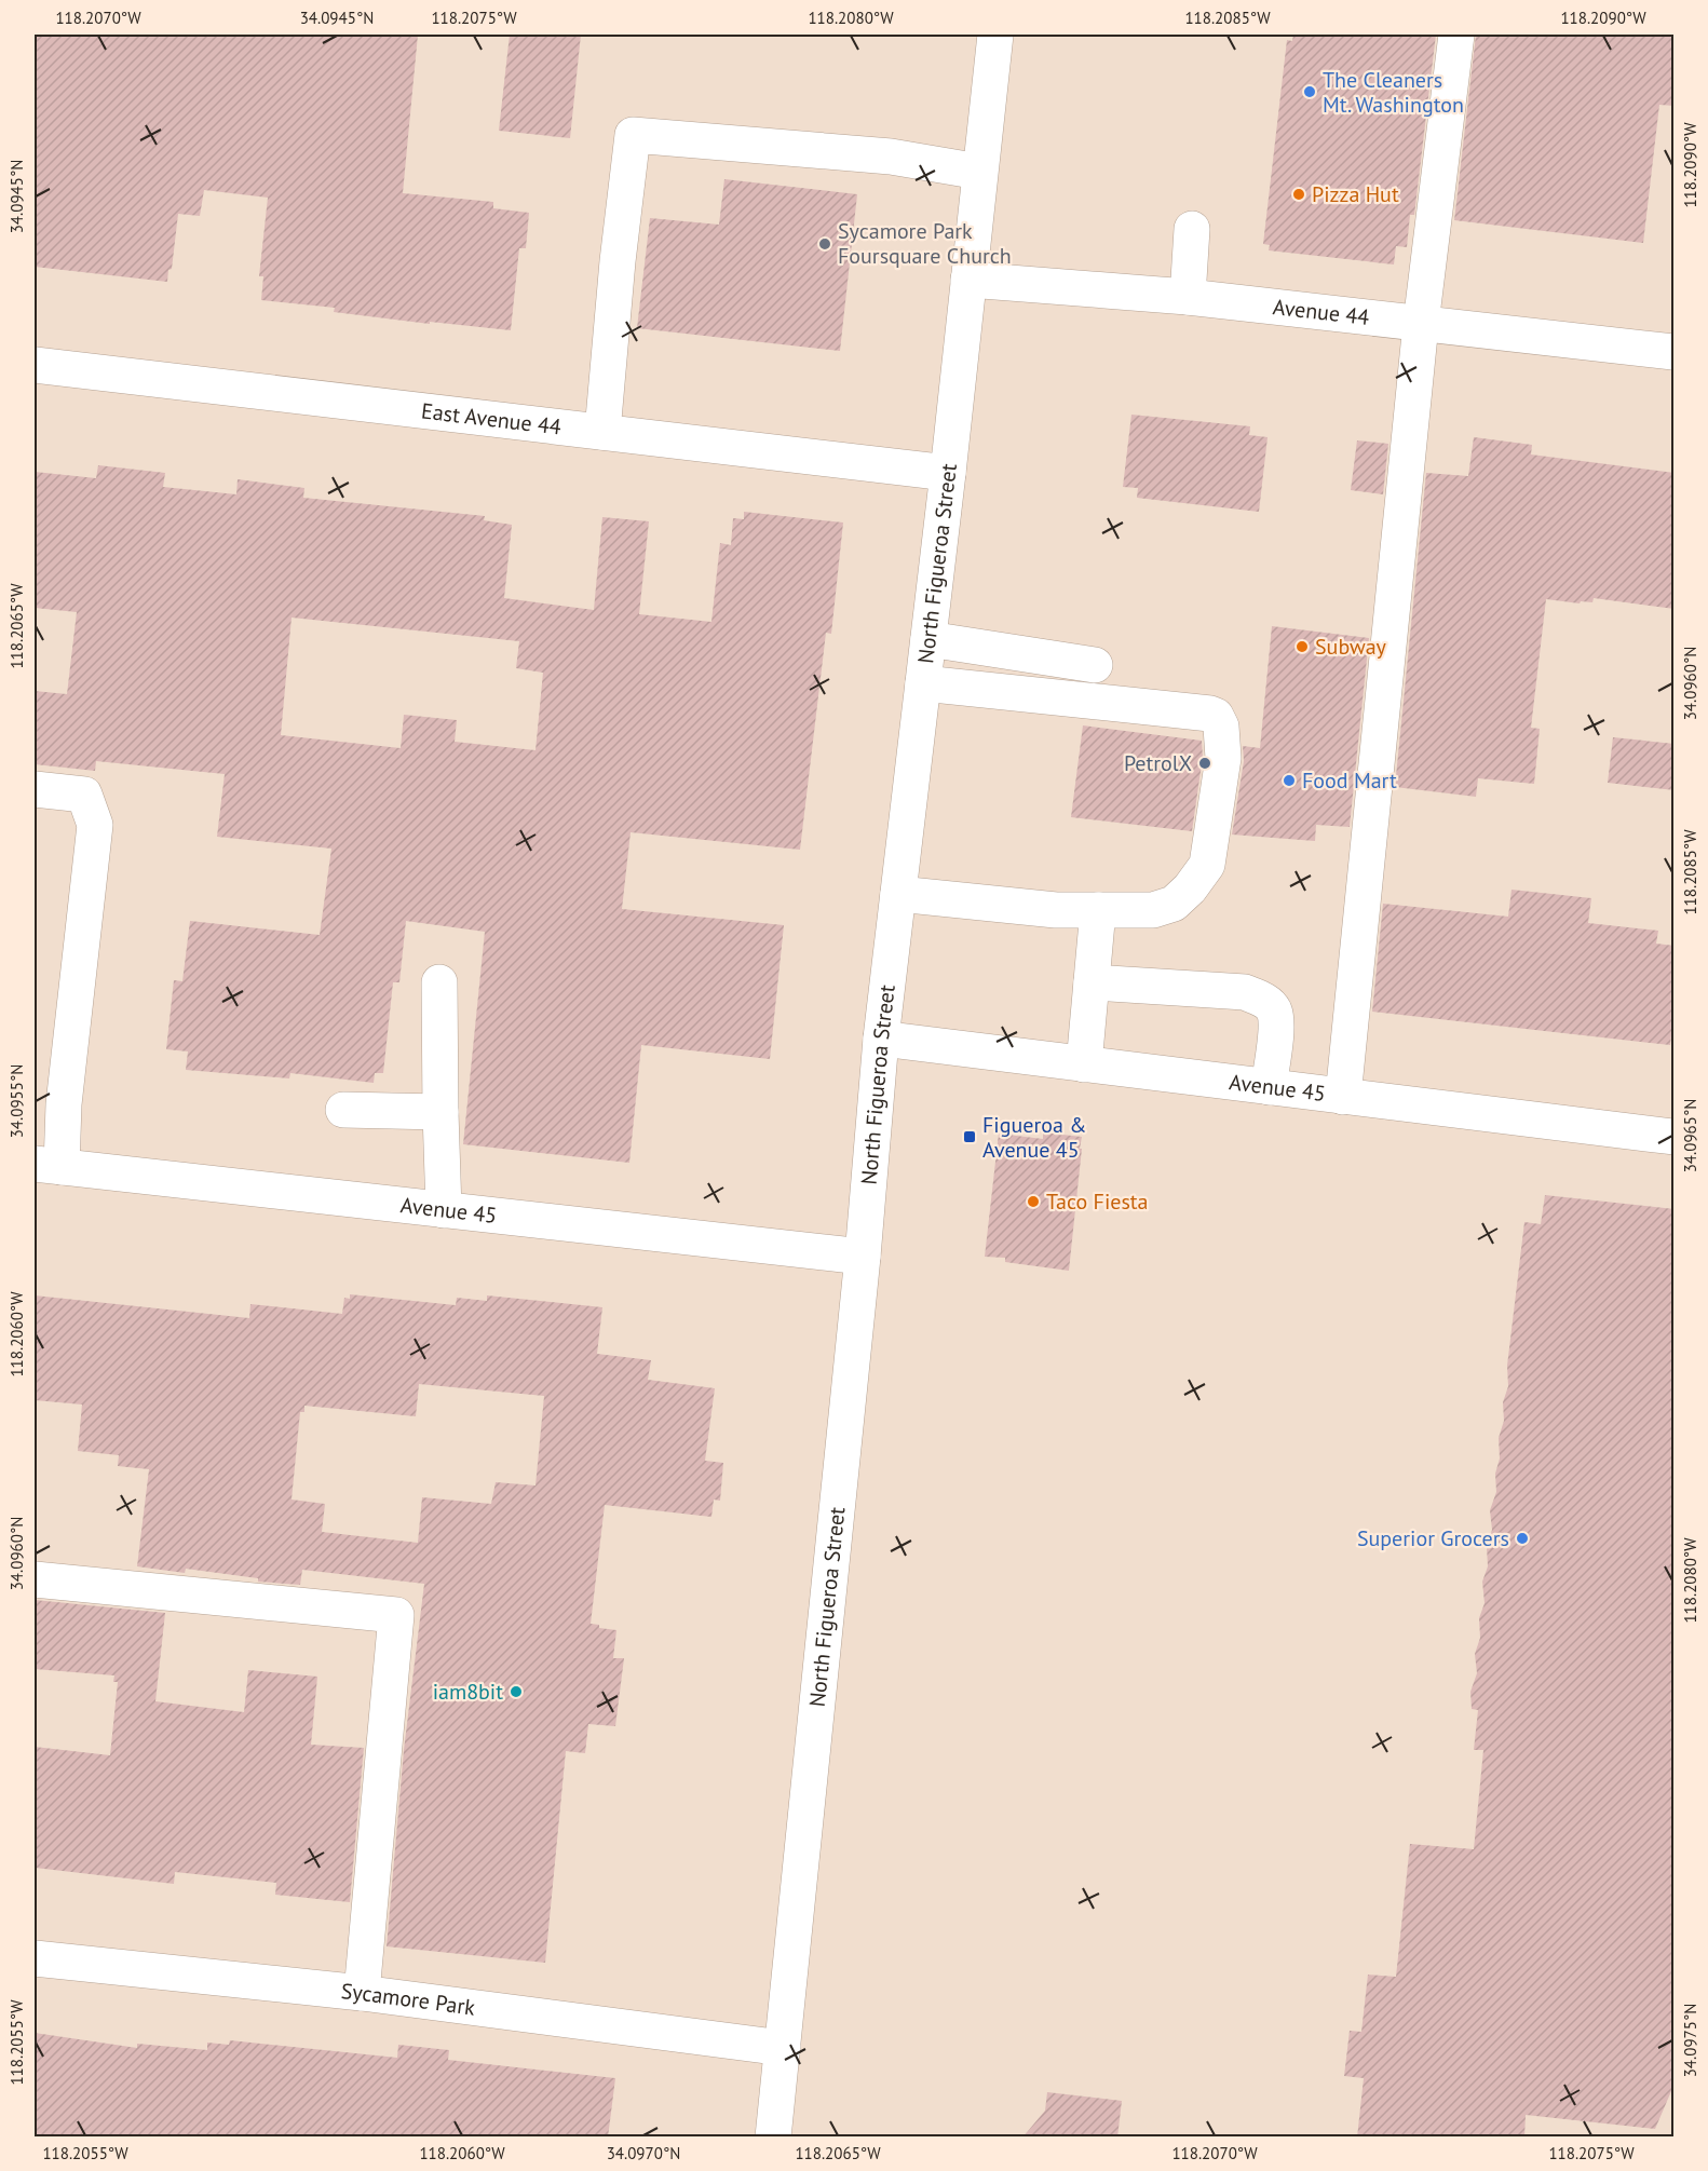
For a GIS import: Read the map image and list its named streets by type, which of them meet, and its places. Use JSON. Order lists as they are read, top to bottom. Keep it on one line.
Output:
{"streets":{"street":["Avenue 44","East Avenue 44","North Figueroa Street","Avenue 45","Sycamore Park"]},"crossings":[["Avenue 44","North Figueroa Street"],["East Avenue 44","North Figueroa Street"],["North Figueroa Street","Avenue 45"],["North Figueroa Street","Sycamore Park"]],"places":{"other":["The Cleaners Mt. Washington","Pizza Hut","Sycamore Park Foursquare Church","Subway","PetrolX","Food Mart","Taco Fiesta","Superior Grocers","iam8bit"],"transit":["Figueroa & Avenue 45"]},"coordinates":["118.2070°W","34.0945°N","118.2075°W","118.2080°W","118.2085°W","118.2090°W","118.2065°W","34.0960°N","34.0955°N","34.0965°N","118.2060°W","34.0975°N","118.2055°W","34.0970°N"]}
